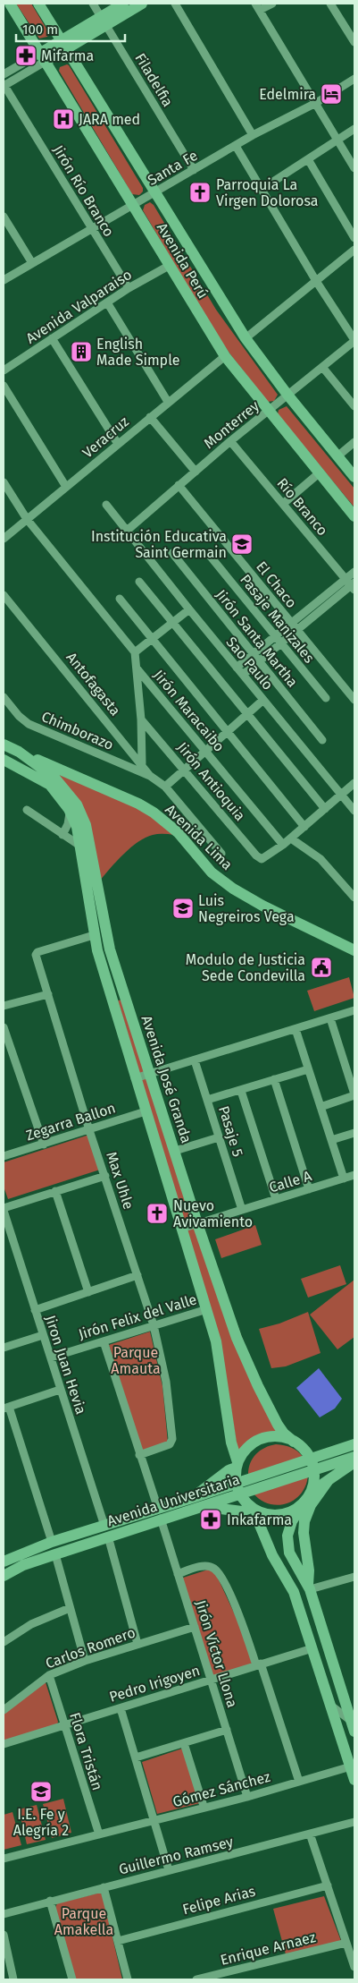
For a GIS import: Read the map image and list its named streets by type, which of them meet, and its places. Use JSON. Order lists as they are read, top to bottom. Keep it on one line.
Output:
{"streets":{"main road":["Avenida Perú","Avenida Lima","Avenida José Granda","Avenida Universitaria"],"street":["Filadelfia","Santa Fe","Jirón Río Branco","Avenida Valparaiso","Monterrey","Veracruz","Río Branco","El Chaco","Pasaje Manizales","Jirón Santa Martha","Sao Paulo","Antofagasta","Jirón Maracaibo","Chimborazo","Jirón Antioquia","Zegarra Ballon","Pasaje 5","Max Uhle","Calle A","Jirón Felix del Valle","Jiron Juan Hevia","Carlos Romero","Jirón Víctor Llona","Pedro Irigoyen","Flora Tristán","Gómez Sánchez","Guillermo Ramsey","Felipe Arias","Enrique Arnaez"]},"crossings":[["Filadelfia","Santa Fe"],["Santa Fe","Jirón Río Branco"],["Santa Fe","Avenida Perú"],["Jirón Río Branco","Avenida Valparaiso"],["Avenida Perú","Avenida Valparaiso"],["Avenida Perú","Monterrey"],["Avenida Perú","Veracruz"],["Monterrey","Río Branco"],["Monterrey","El Chaco"],["Monterrey","Sao Paulo"],["Antofagasta","Chimborazo"],["Jirón Maracaibo","Jirón Antioquia"],["Avenida Lima","Avenida José Granda"],["Avenida José Granda","Zegarra Ballon"],["Avenida José Granda","Max Uhle"],["Avenida José Granda","Calle A"],["Avenida José Granda","Jirón Felix del Valle"],["Avenida José Granda","Avenida Universitaria"],["Zegarra Ballon","Max Uhle"],["Pasaje 5","Calle A"],["Max Uhle","Jirón Felix del Valle"],["Max Uhle","Jirón Víctor Llona"],["Jirón Felix del Valle","Jiron Juan Hevia"],["Jirón Felix del Valle","Jirón Víctor Llona"],["Jiron Juan Hevia","Avenida Universitaria"],["Jiron Juan Hevia","Carlos Romero"],["Avenida Universitaria","Jirón Víctor Llona"],["Carlos Romero","Jirón Víctor Llona"],["Carlos Romero","Flora Tristán"],["Jirón Víctor Llona","Pedro Irigoyen"],["Jirón Víctor Llona","Gómez Sánchez"],["Pedro Irigoyen","Flora Tristán"],["Flora Tristán","Gómez Sánchez"]],"parks":["Parque Amauta","Parque Amakella"],"places":{"pharmacy":["Mifarma","Inkafarma"],"hotel":["Edelmira"],"hospital":["JARA med"],"church":["Parroquia La Virgen Dolorosa","Nuevo Avivamiento"],"building":["English Made Simple"],"school or university":["Institución Educativa Saint Germain","Luis Negreiros Vega","I.E. Fe y Alegría 2"],"public building":["Modulo de Justicia Sede Condevilla"]},"scale_bar":"100 m"}
